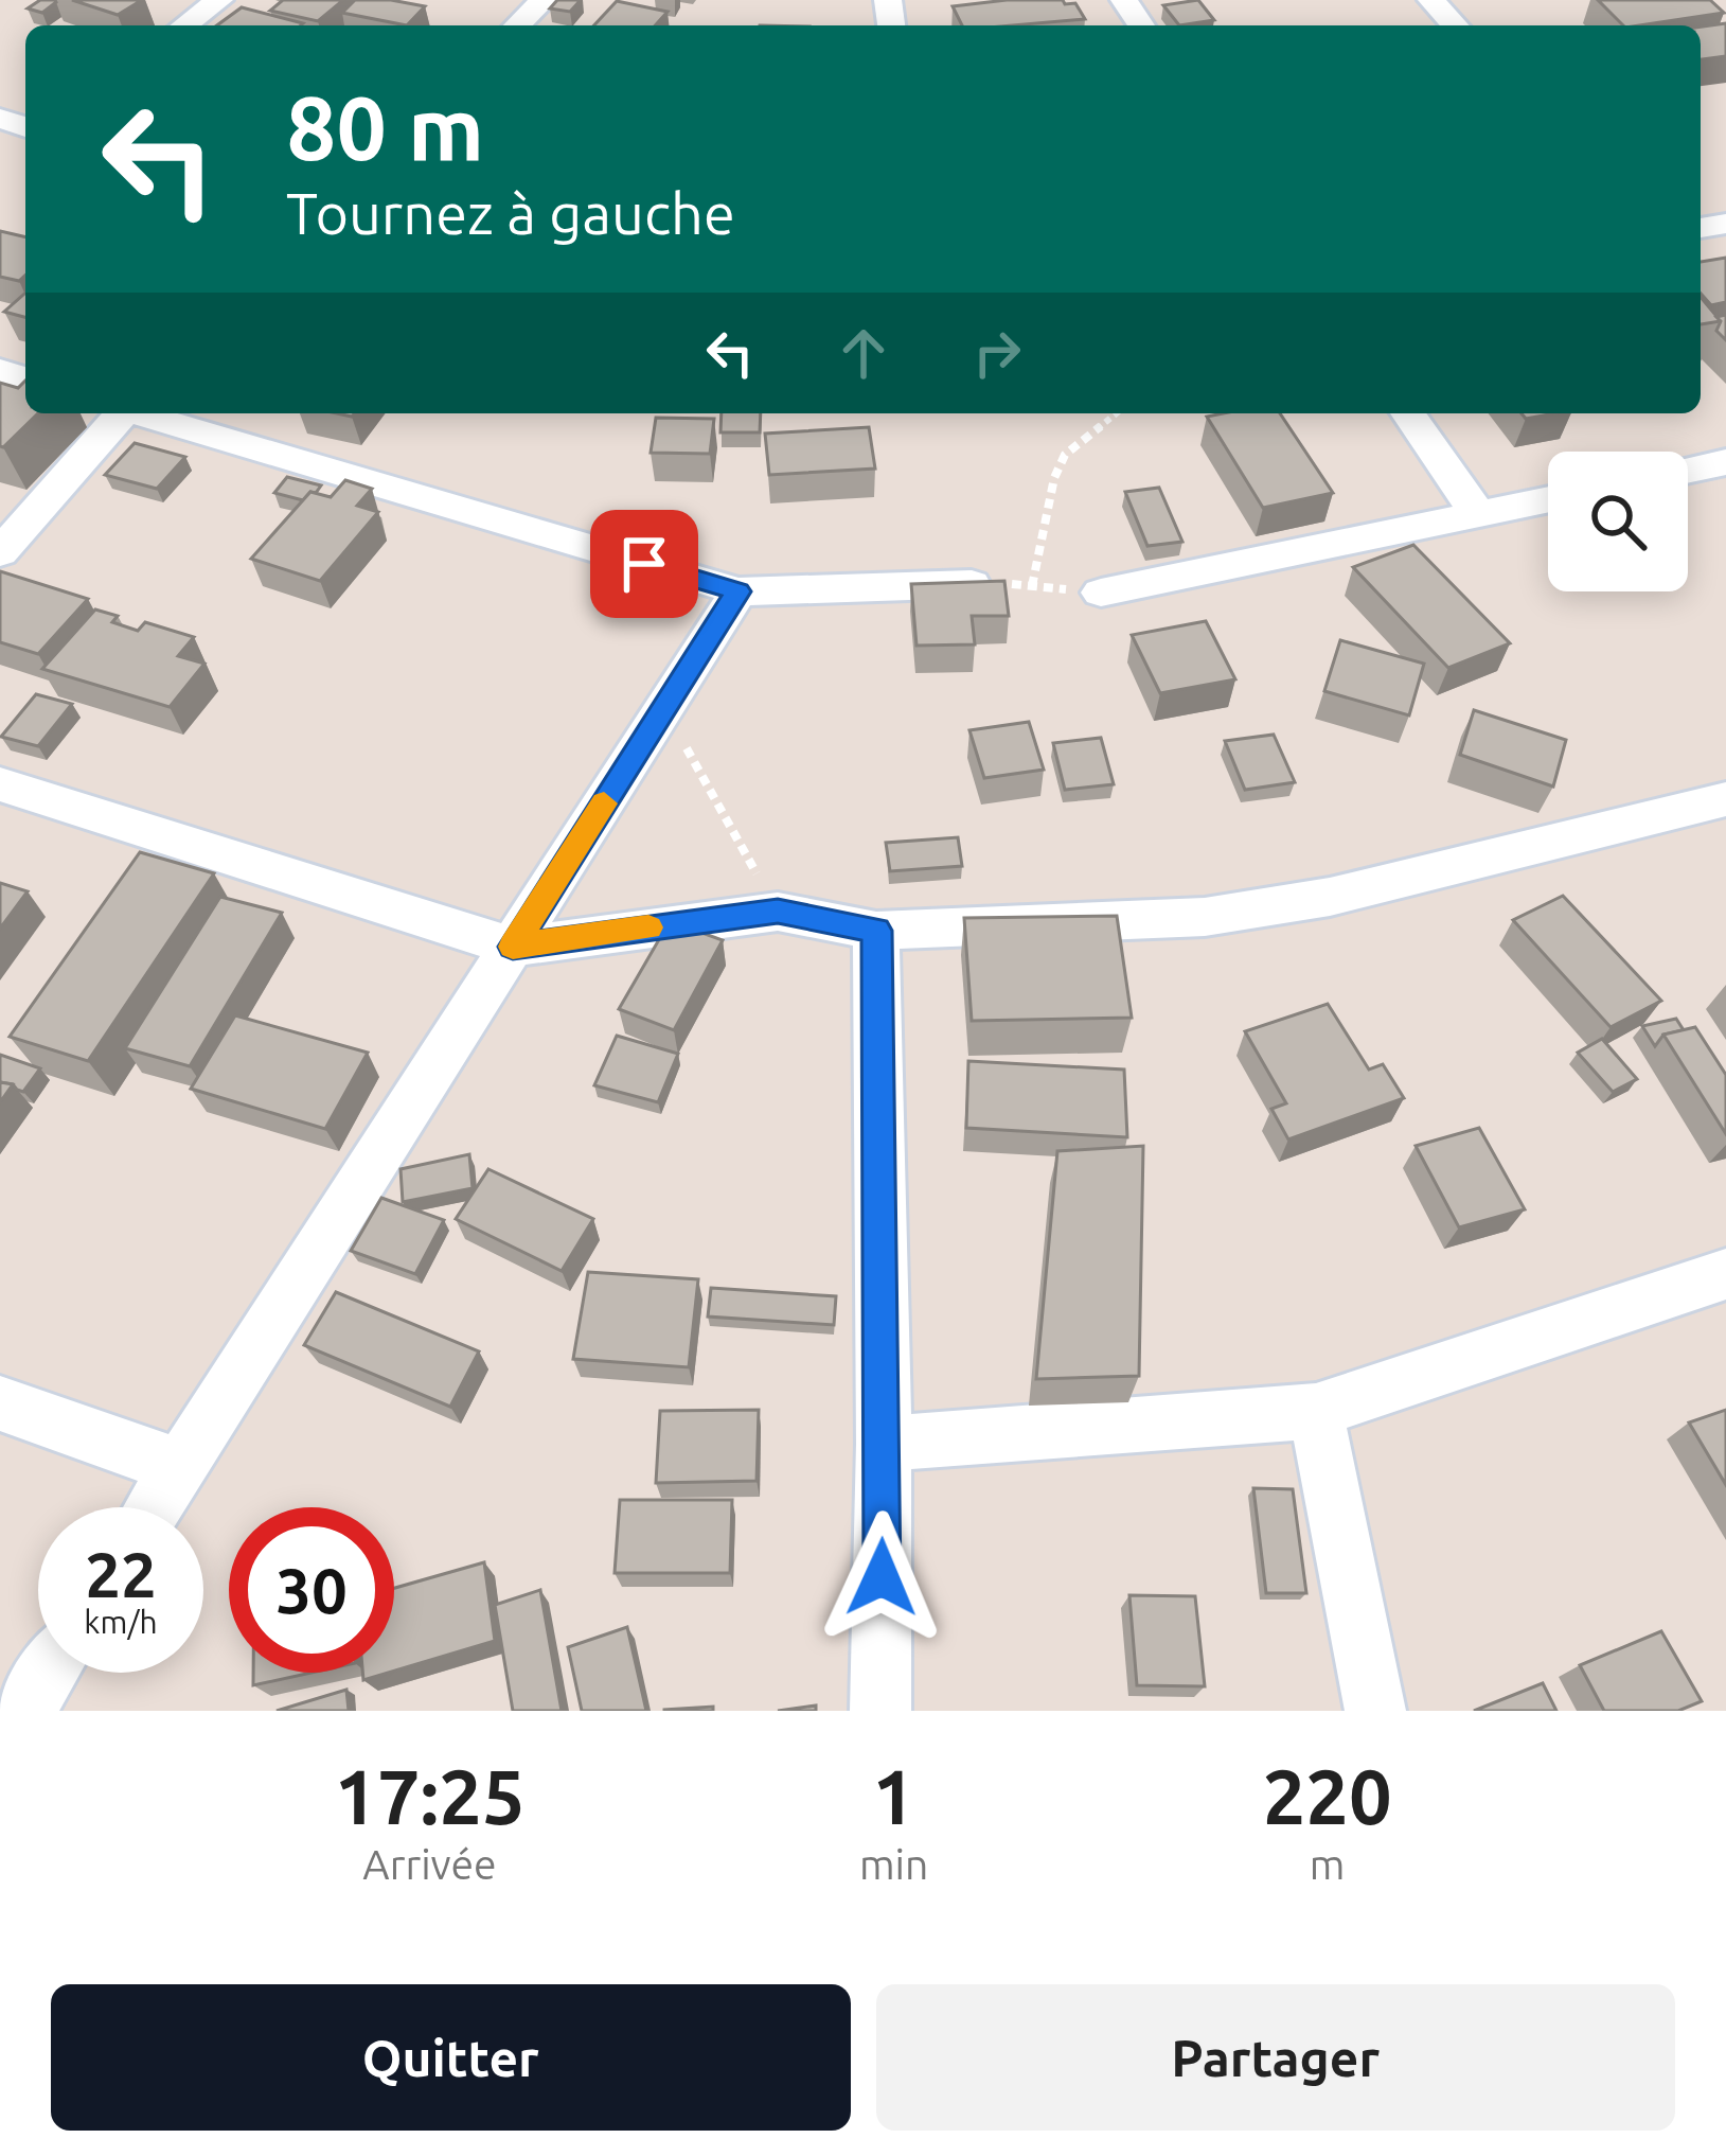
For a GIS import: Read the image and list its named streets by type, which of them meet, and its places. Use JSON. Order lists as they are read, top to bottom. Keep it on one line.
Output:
{"page":{"turn":["80 m","Tournez à gauche"],"speed":"22 km/h","limit":"30","eta":["17:25","Arrivée","1","min","220","m"],"buttons":["Quitter","Partager"]}}
